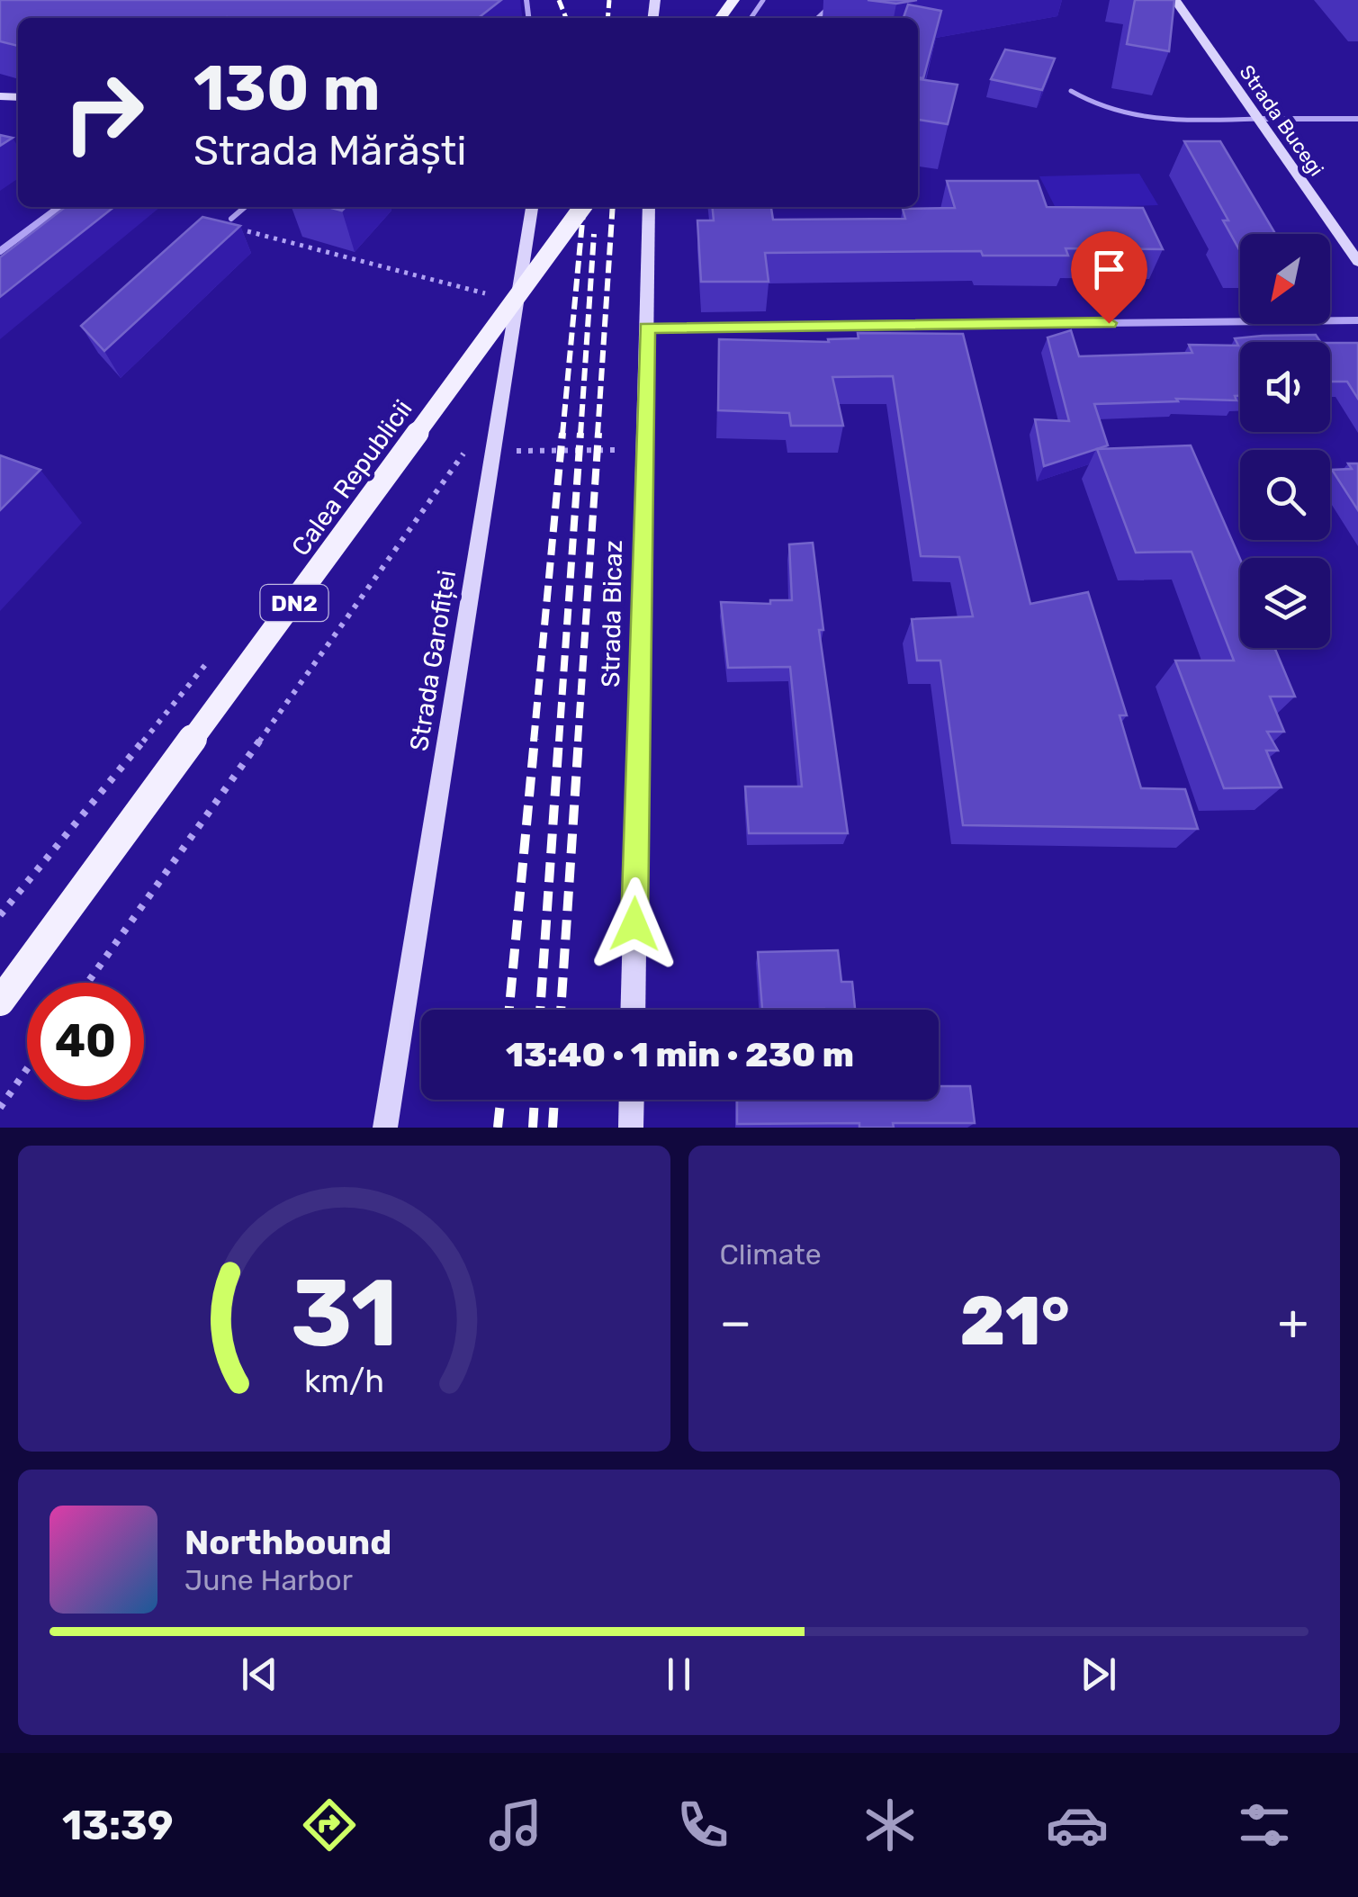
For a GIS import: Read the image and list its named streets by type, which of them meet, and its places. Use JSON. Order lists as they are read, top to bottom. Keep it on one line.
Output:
{"streets":{"main road":["Calea Republicii","DN2"],"street":["Strada Bucegi","Strada Bicaz","Strada Garofiței"]},"north":"bottom left","page":{"turn":["130 m","Strada Mărăști"],"limit":"40","trip":"13:40 · 1 min · 230 m","tile":"Climate","heat":["−","21°","+"],"song":["Northbound","June Harbor"],"tabs":"13:39","gauge":["31","km/h"]}}
